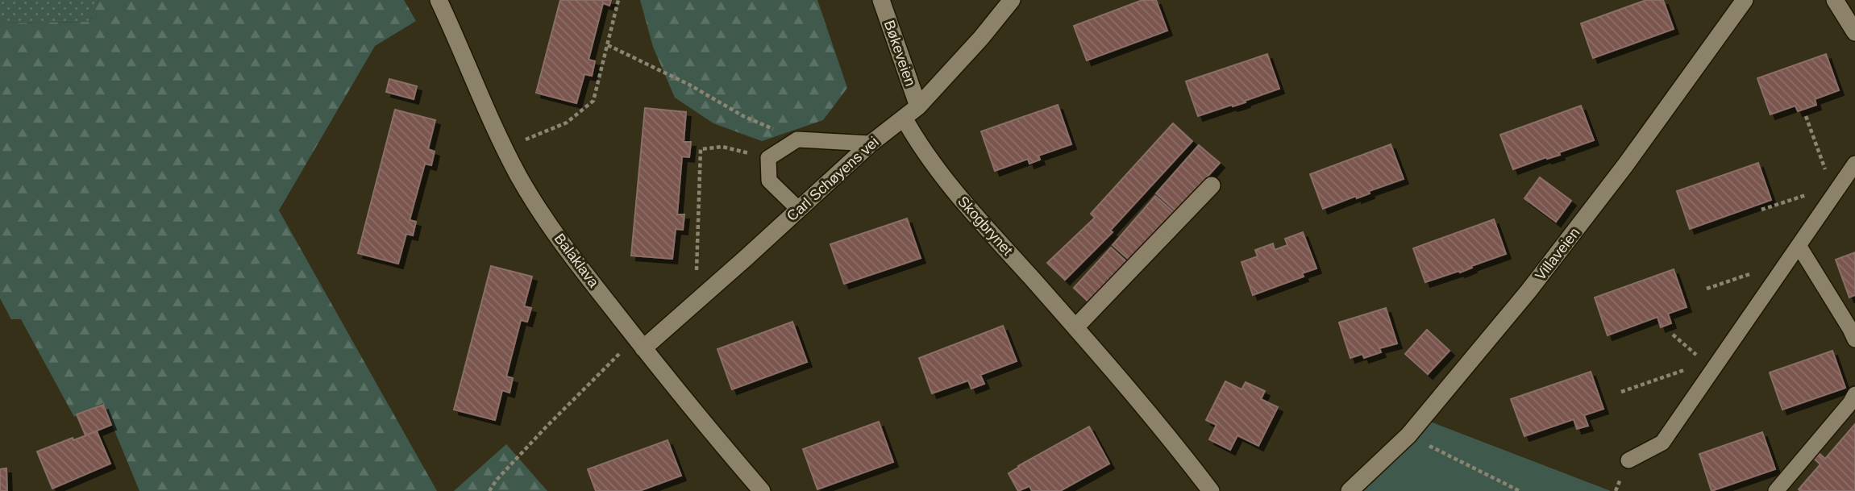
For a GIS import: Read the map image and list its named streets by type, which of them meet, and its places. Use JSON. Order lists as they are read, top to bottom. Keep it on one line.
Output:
{"streets":{"street":["Bøkeveien","Carl Schøyens vei","Skogbrynet","Villaveien","Balaklava"]},"crossings":[["Bøkeveien","Carl Schøyens vei"],["Carl Schøyens vei","Skogbrynet"],["Carl Schøyens vei","Balaklava"]]}
